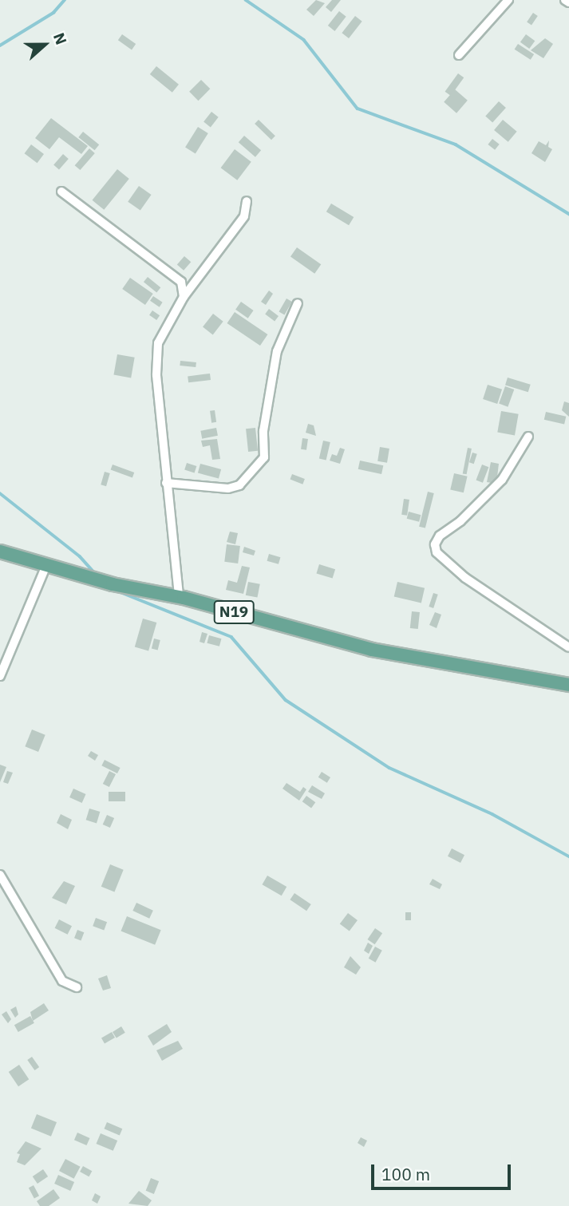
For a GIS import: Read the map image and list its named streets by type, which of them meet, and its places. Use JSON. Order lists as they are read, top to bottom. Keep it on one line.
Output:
{"streets":{"main road":["N19"]},"scale_bar":"100 m","north":"right"}
